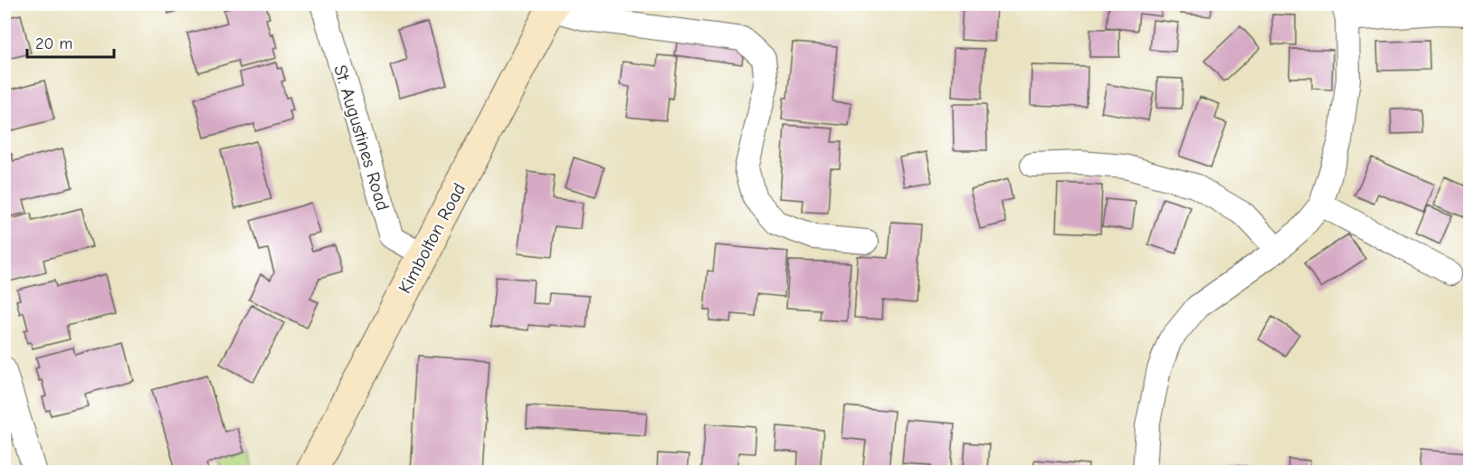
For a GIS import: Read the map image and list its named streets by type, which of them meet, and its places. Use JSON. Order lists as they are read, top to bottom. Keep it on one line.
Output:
{"streets":{"main road":["Kimbolton Road"],"street":["St. Augustines Road"]},"crossings":[["St. Augustines Road","Kimbolton Road"]],"scale_bar":"20 m"}
